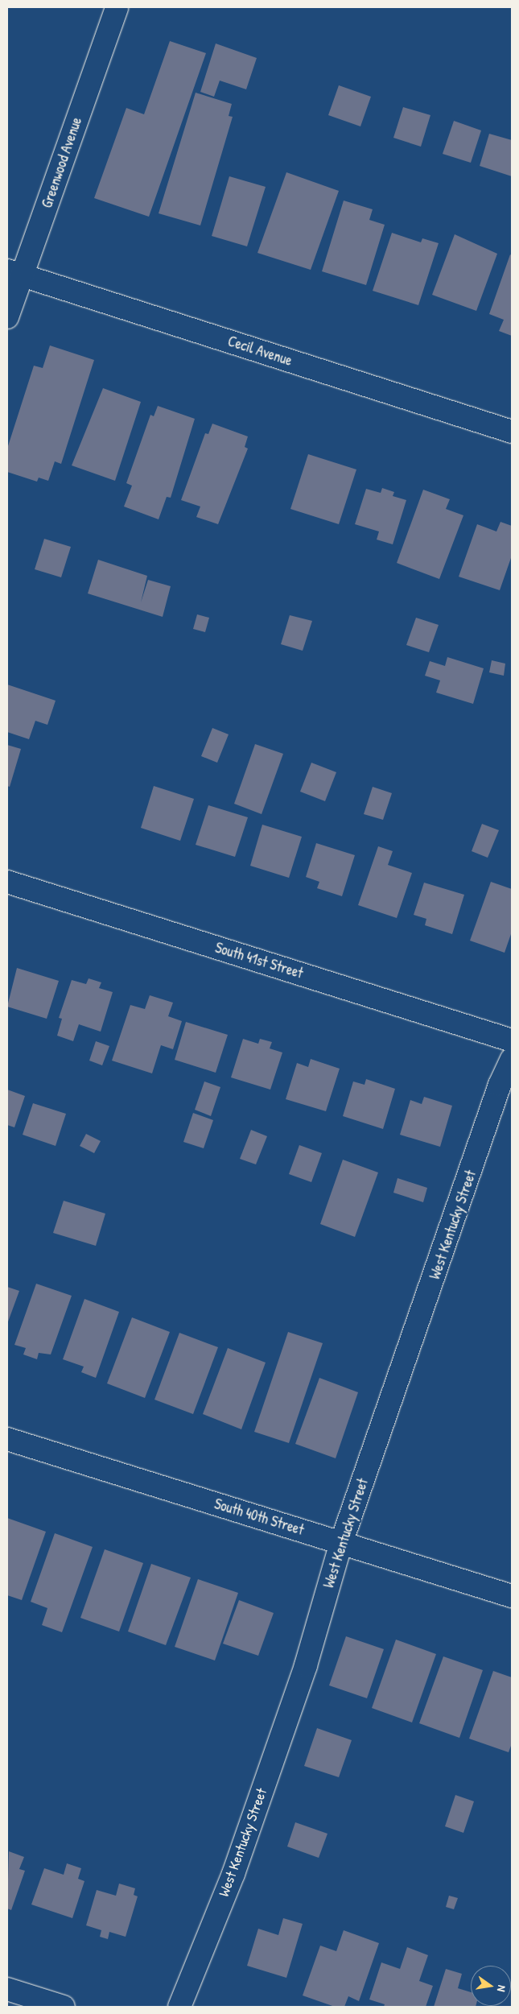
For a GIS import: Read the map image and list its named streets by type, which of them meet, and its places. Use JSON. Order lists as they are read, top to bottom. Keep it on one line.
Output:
{"streets":{"street":["Greenwood Avenue","Cecil Avenue","South 41st Street","West Kentucky Street","South 40th Street"]},"crossings":[["Greenwood Avenue","Cecil Avenue"],["West Kentucky Street","South 40th Street"]],"north":"right"}
